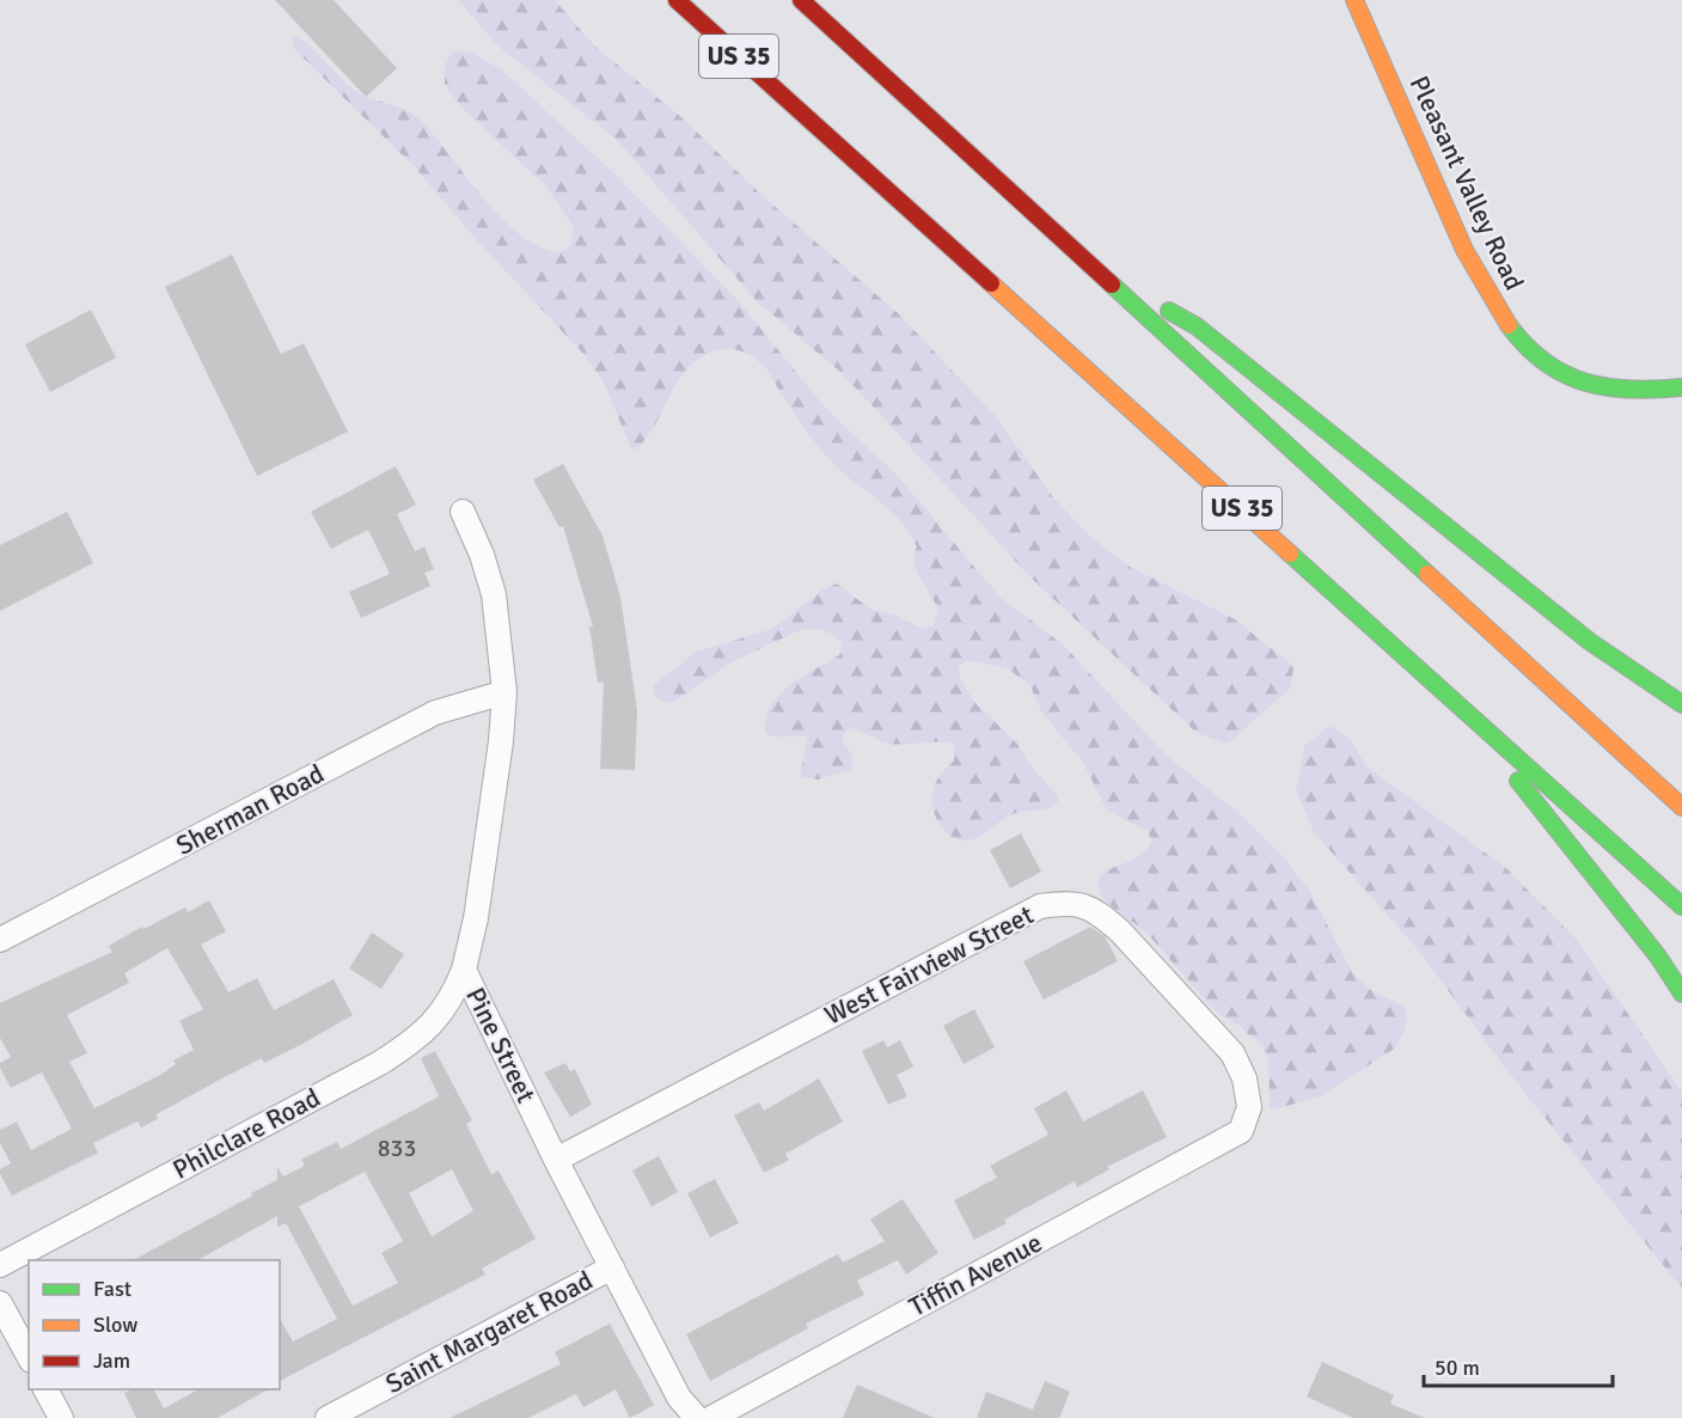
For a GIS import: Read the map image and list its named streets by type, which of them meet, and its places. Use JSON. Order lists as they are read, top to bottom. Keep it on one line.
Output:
{"streets":{"main road":["US 35","Pleasant Valley Road"],"street":["Sherman Road","West Fairview Street","Pine Street","Philclare Road","Tiffin Avenue","Saint Margaret Road"]},"crossings":[["Sherman Road","Pine Street"],["West Fairview Street","Pine Street"],["West Fairview Street","Tiffin Avenue"],["Pine Street","Philclare Road"],["Pine Street","Saint Margaret Road"]],"house_numbers":["833"],"legend":["Fast","Slow","Jam"],"scale_bar":"50 m"}
